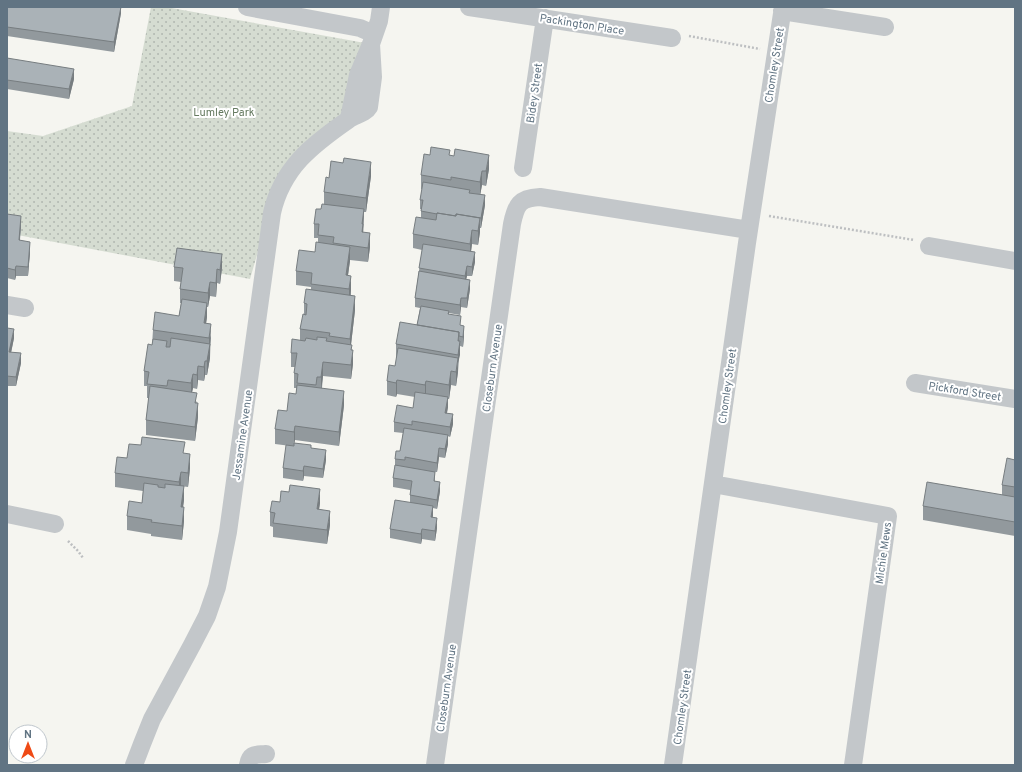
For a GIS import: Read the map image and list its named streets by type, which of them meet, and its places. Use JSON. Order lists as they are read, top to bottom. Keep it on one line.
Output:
{"streets":{"street":["Packington Place","Chomley Street","Bidey Street","Closeburn Avenue","Pickford Street","Jessamine Avenue","Michie Mews"]},"crossings":[["Packington Place","Bidey Street"],["Chomley Street","Closeburn Avenue"],["Chomley Street","Michie Mews"]],"parks":["Lumley Park"],"north":"top"}
